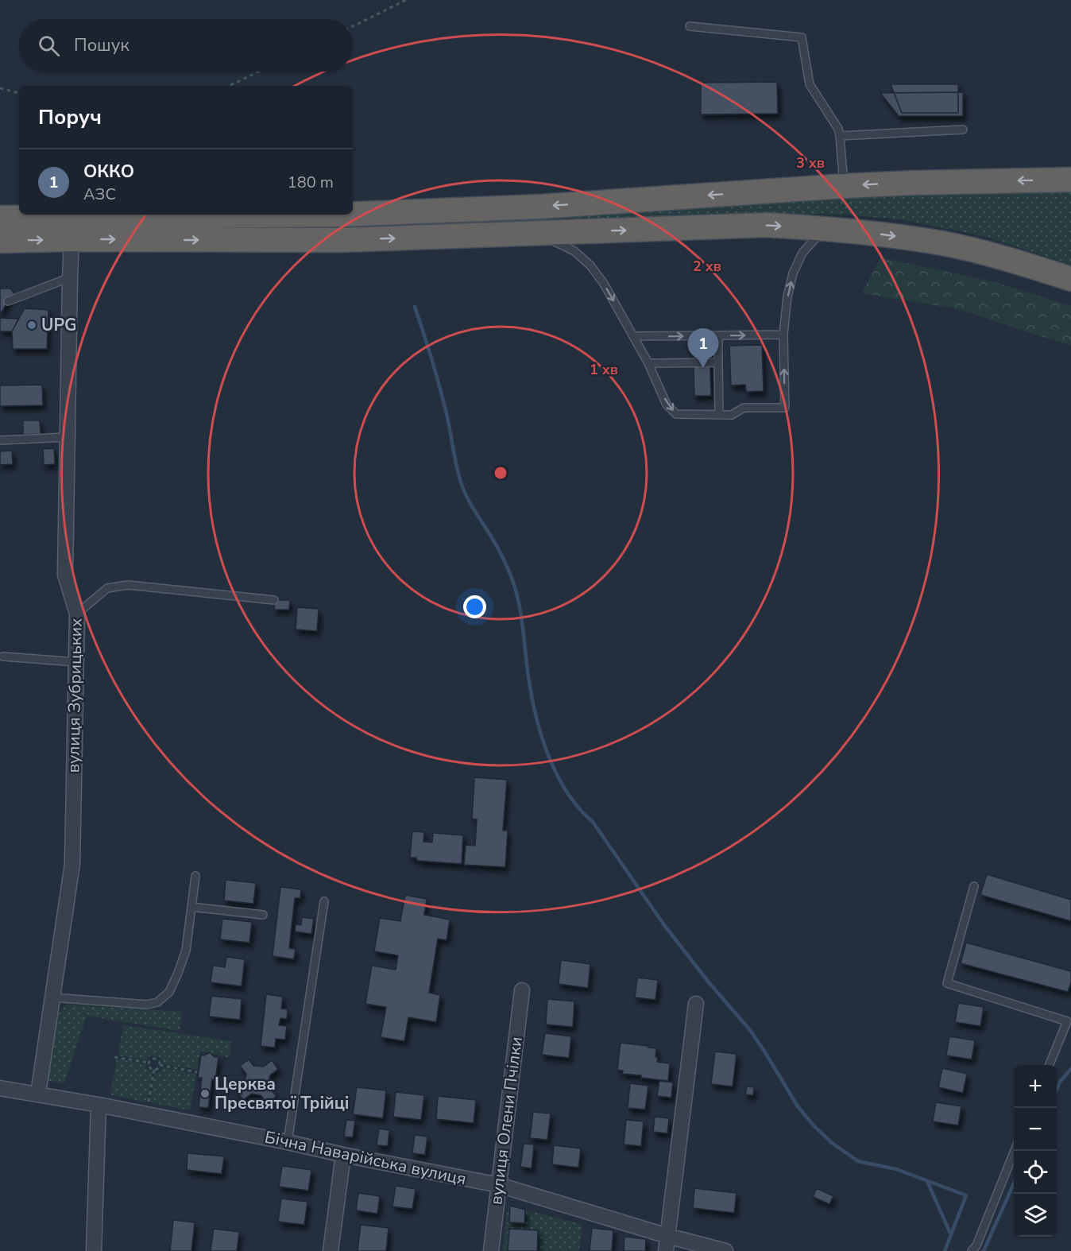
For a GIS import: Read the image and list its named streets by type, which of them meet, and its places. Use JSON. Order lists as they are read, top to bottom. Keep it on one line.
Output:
{"streets":{"street":["вулиця Зубрицьких","вулиця Олени Пчілки","Бічна Наварійська вулиця"]},"crossings":[["вулиця Зубрицьких","Бічна Наварійська вулиця"],["вулиця Олени Пчілки","Бічна Наварійська вулиця"]],"places":["UPG","Церква Пресвятої Трійці"],"page":{"search":"Пошук","heading":"Поруч","list":[{"mark":"1","name":"ОККО","note":"АЗС","value":"180 m"}],"pins":"1","map_buttons":["+","−"]},"rings":["3 хв","2 хв","1 хв"]}
